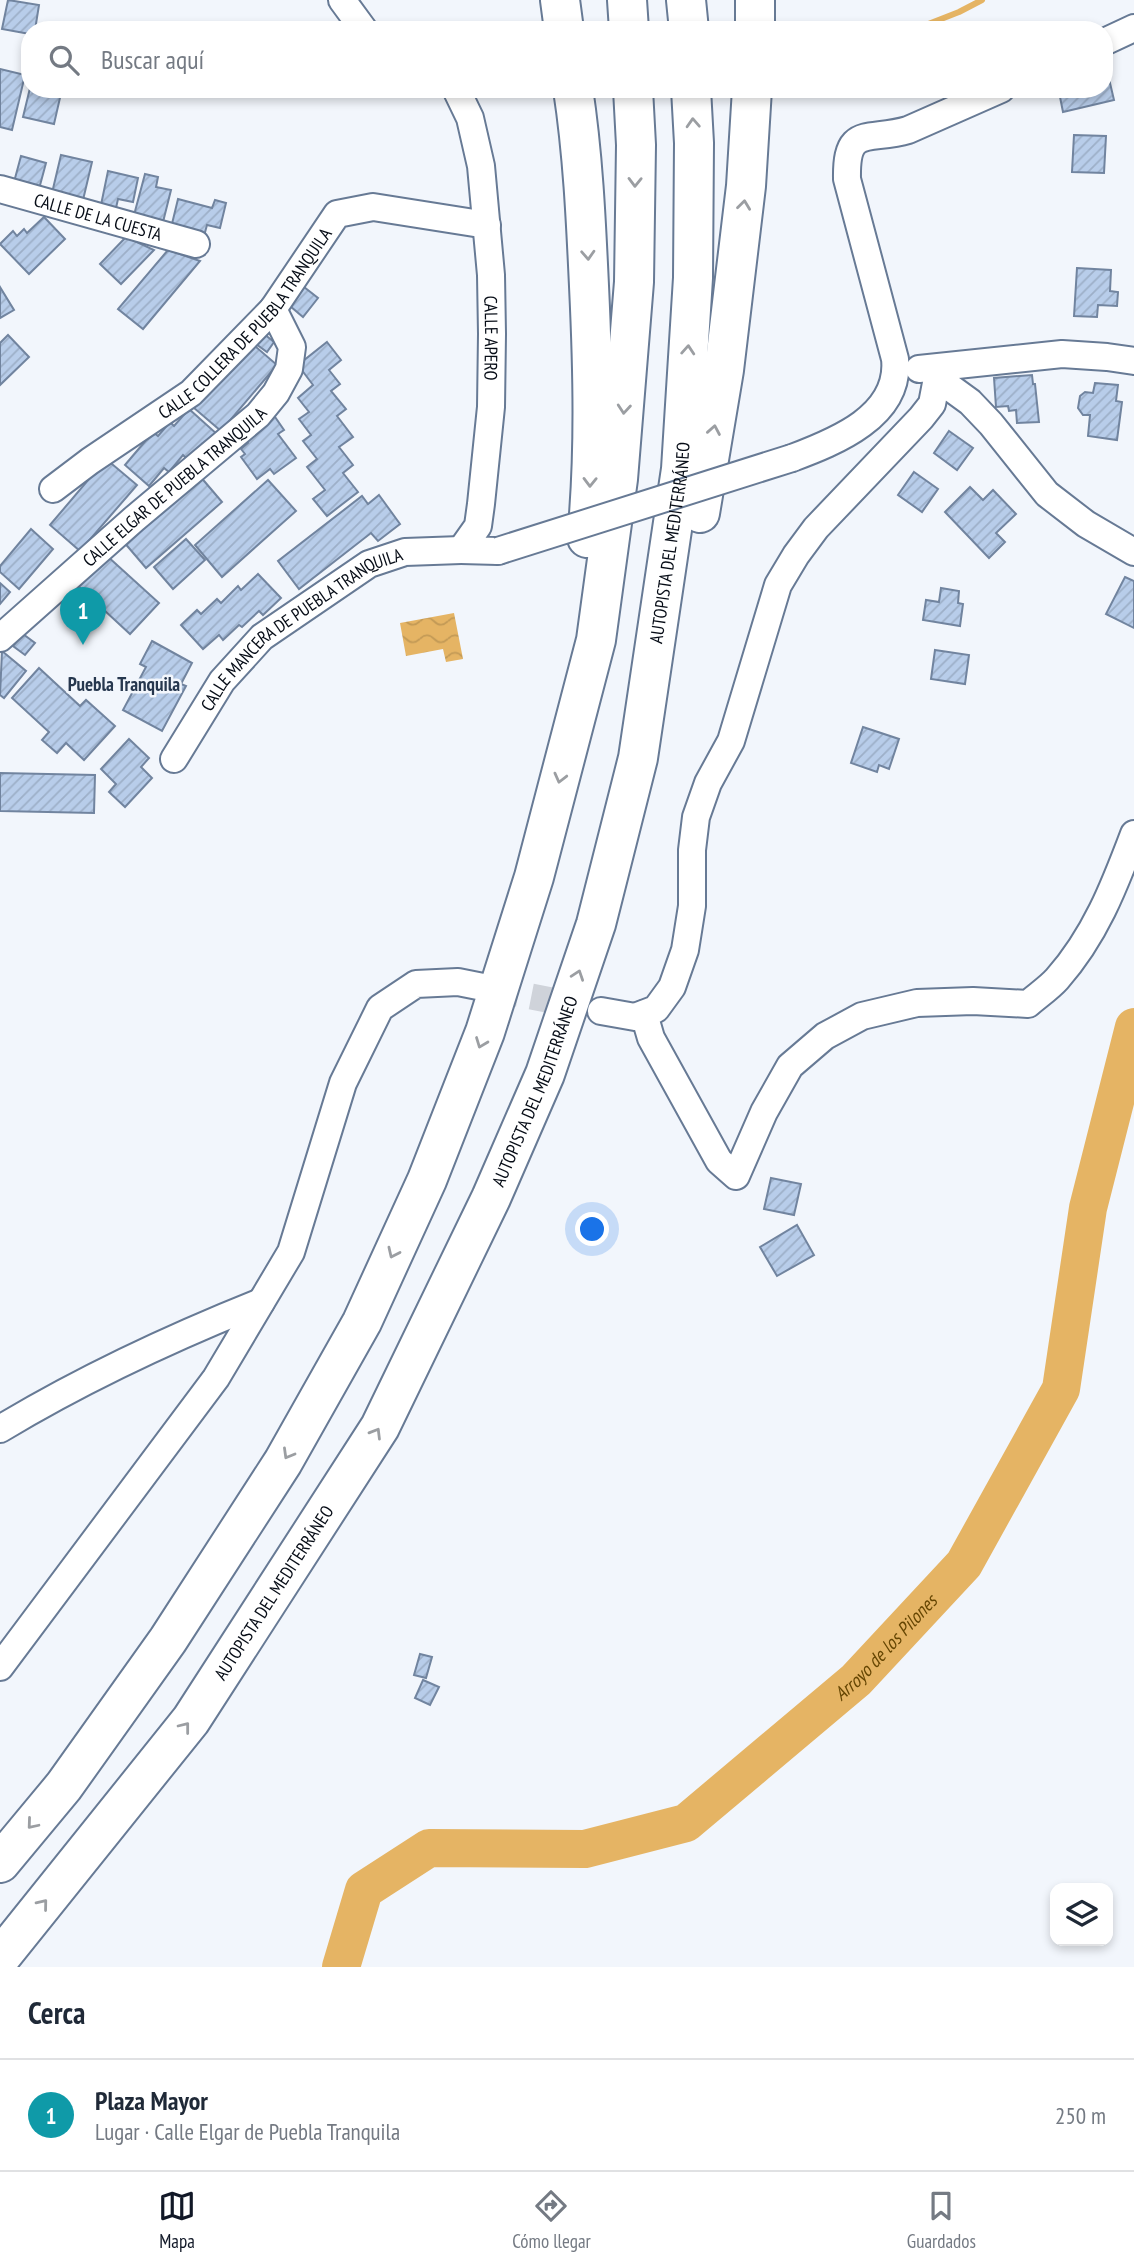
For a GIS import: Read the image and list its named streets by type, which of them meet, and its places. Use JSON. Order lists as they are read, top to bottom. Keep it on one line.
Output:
{"streets":{"highway":["AUTOPISTA DEL MEDITERRÁNEO"],"street":["CALLE DE LA CUESTA","CALLE COLLERA DE PUEBLA TRANQUILA","CALLE APERO","CALLE ELGAR DE PUEBLA TRANQUILA","CALLE MANCERA DE PUEBLA TRANQUILA"]},"crossings":[["CALLE COLLERA DE PUEBLA TRANQUILA","CALLE APERO"],["CALLE COLLERA DE PUEBLA TRANQUILA","CALLE ELGAR DE PUEBLA TRANQUILA"],["CALLE APERO","CALLE MANCERA DE PUEBLA TRANQUILA"]],"districts":["Puebla Tranquila"],"water":["Arroyo de los Pilones"],"page":{"search":"Buscar aquí","pins":"1","heading":"Cerca","list":[{"mark":"1","name":"Plaza Mayor","note":"Lugar · Calle Elgar de Puebla Tranquila","value":"250 m"}],"nav":["Mapa","Cómo llegar","Guardados"]}}
